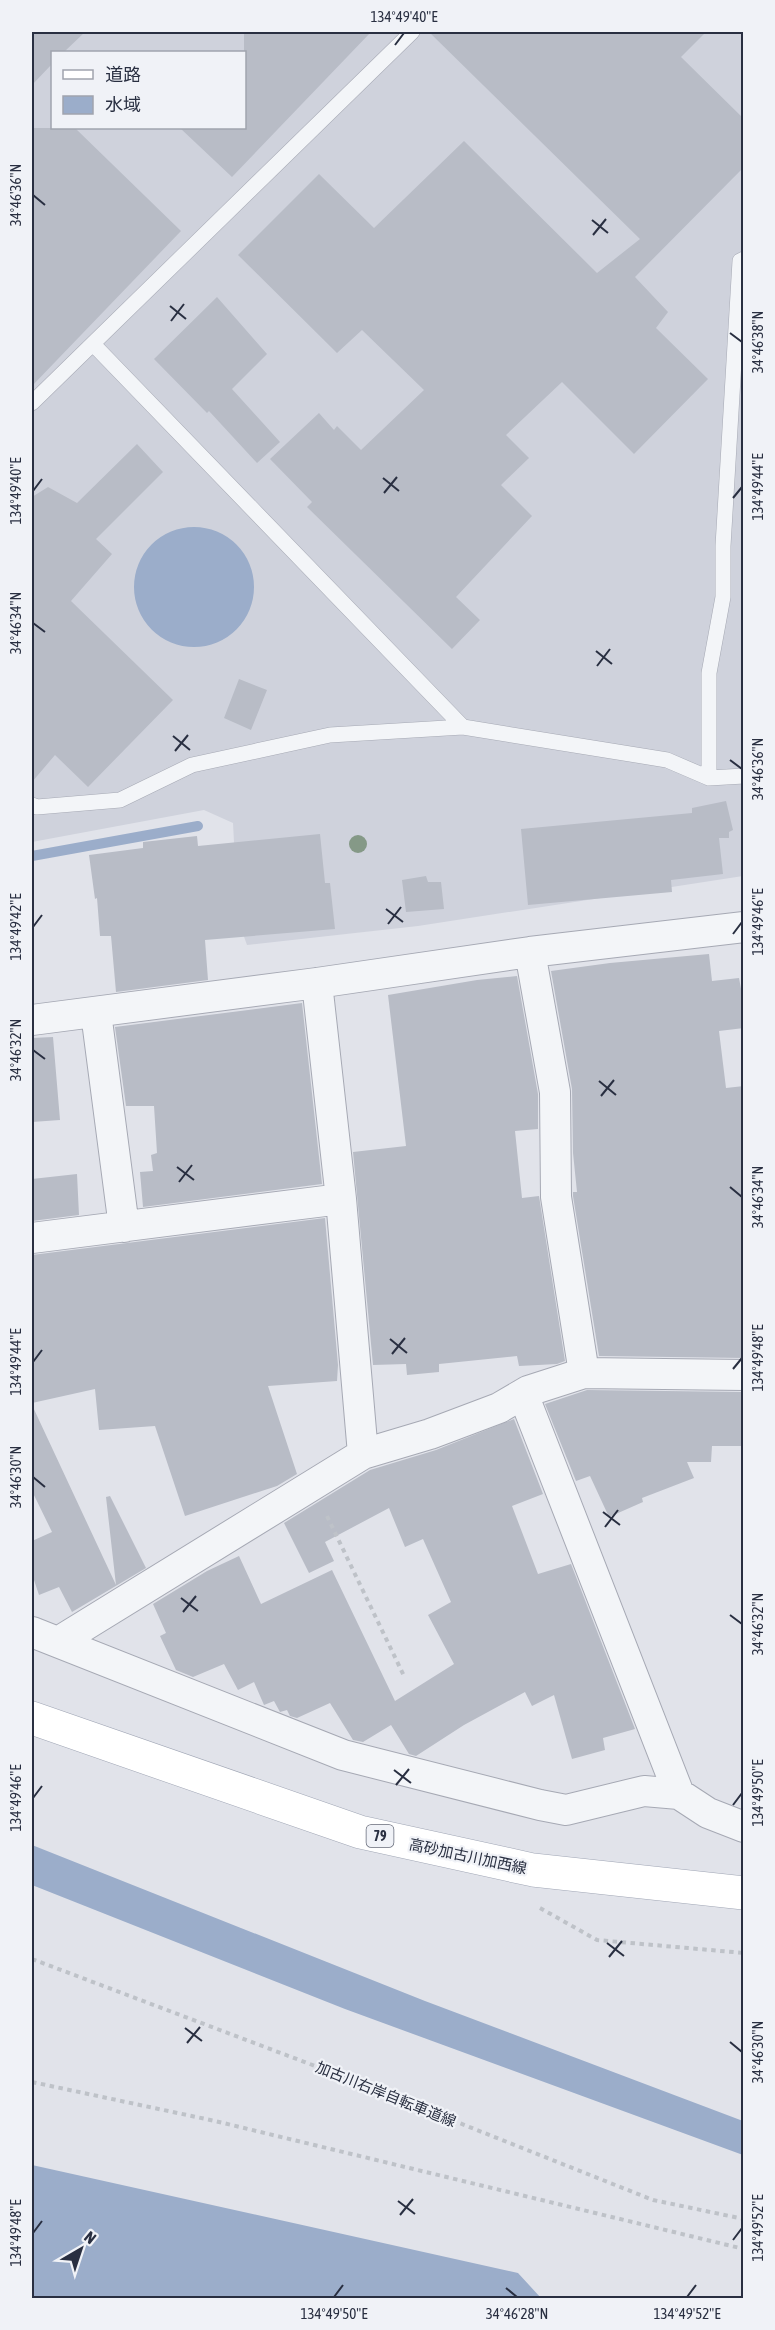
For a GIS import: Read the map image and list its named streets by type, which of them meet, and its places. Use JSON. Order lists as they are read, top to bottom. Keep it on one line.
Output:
{"streets":{"main road":["79","高砂加古川加西線"],"path":["加古川右岸自転車道線"]},"legend":["道路","水域"],"north":"top right","coordinates":["134°49'40\"E","34°46'36\"N","34°46'38\"N","134°49'44\"E","34°46'34\"N","134°49'46\"E","134°49'42\"E","34°46'32\"N","134°49'48\"E","34°46'30\"N","134°49'50\"E","134°49'52\"E","34°46'28\"N"]}
